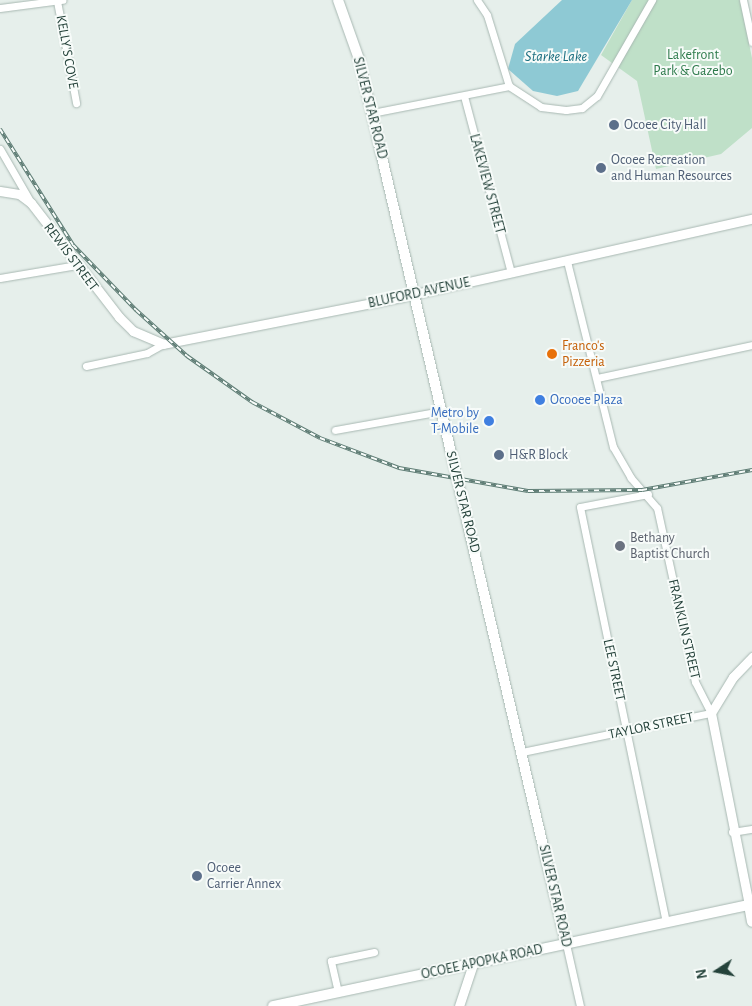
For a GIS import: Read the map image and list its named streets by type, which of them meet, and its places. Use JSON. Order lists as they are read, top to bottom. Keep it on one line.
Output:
{"streets":{"main road":["SILVER STAR ROAD","FRANKLIN STREET","OCOEE APOPKA ROAD"],"street":["KELLY'S COVE","LAKEVIEW STREET","REWIS STREET","BLUFORD AVENUE","LEE STREET","TAYLOR STREET"]},"crossings":[["SILVER STAR ROAD","BLUFORD AVENUE"],["SILVER STAR ROAD","TAYLOR STREET"],["SILVER STAR ROAD","OCOEE APOPKA ROAD"],["LAKEVIEW STREET","BLUFORD AVENUE"],["REWIS STREET","BLUFORD AVENUE"],["BLUFORD AVENUE","FRANKLIN STREET"],["FRANKLIN STREET","LEE STREET"],["FRANKLIN STREET","TAYLOR STREET"],["FRANKLIN STREET","OCOEE APOPKA ROAD"],["LEE STREET","TAYLOR STREET"],["LEE STREET","OCOEE APOPKA ROAD"]],"water":["Starke Lake"],"parks":["Lakefront Park & Gazebo"],"places":["Ocoee City Hall","Ocoee Recreation and Human Resources","Franco's Pizzeria","Ocooee Plaza","Metro by T-Mobile","H&R Block","Bethany Baptist Church","Ocoee Carrier Annex"],"north":"left"}
